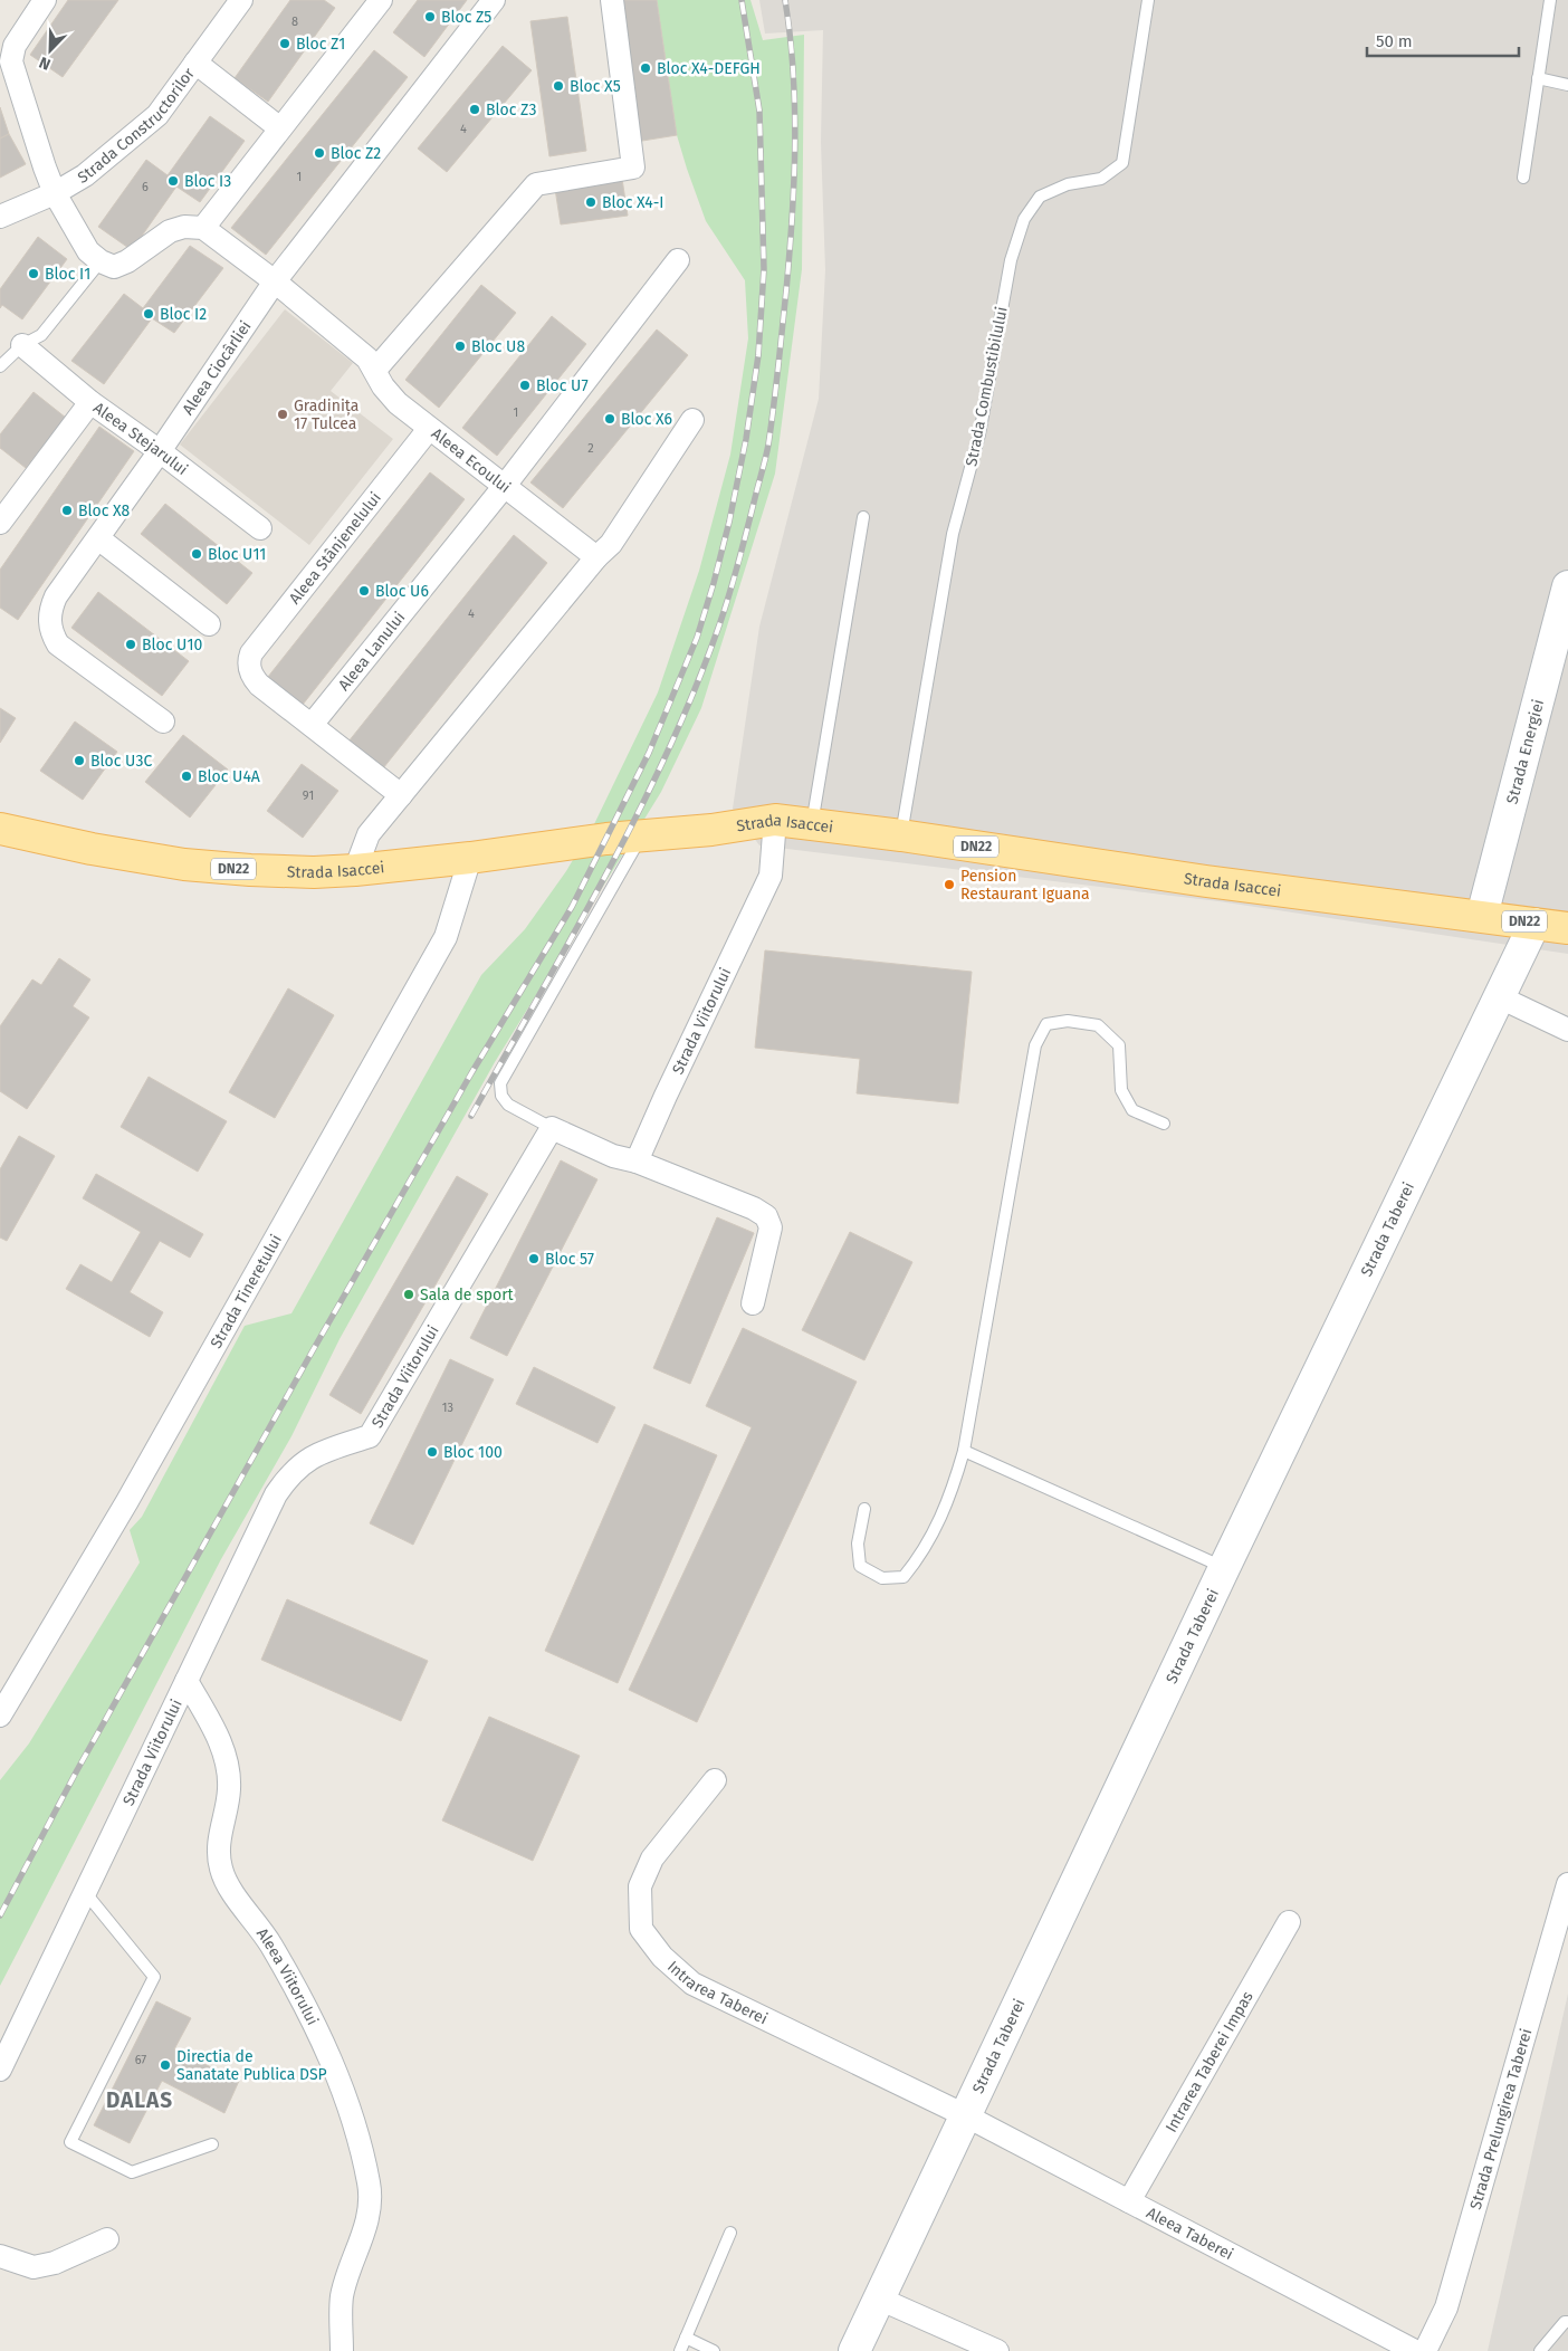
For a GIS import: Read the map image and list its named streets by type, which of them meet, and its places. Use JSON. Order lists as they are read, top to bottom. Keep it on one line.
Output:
{"streets":{"main road":["Strada Isaccei","DN22"],"street":["Strada Constructorilor","Aleea Ciocârliei","Aleea Stejarului","Aleea Ecoului","Aleea Stânjenelului","Aleea Lanului","Strada Energiei","Strada Viitorului","Strada Taberei","Strada Tineretului","Aleea Viitorului","Intrarea Taberei","Intrarea Taberei Impas","Strada Prelungirea Taberei","Aleea Taberei"],"lane":["Strada Combustibilului"]},"crossings":[["Aleea Ciocârliei","Aleea Stejarului"],["Aleea Ciocârliei","Aleea Ecoului"],["Strada Combustibilului","Strada Isaccei"],["Aleea Ecoului","Aleea Stânjenelului"],["Aleea Ecoului","Aleea Lanului"],["Aleea Stânjenelului","Aleea Lanului"],["Strada Energiei","Strada Isaccei"],["Strada Isaccei","Strada Viitorului"],["Strada Isaccei","Strada Taberei"],["Strada Isaccei","Strada Tineretului"],["Strada Viitorului","Aleea Viitorului"],["Strada Taberei","Intrarea Taberei"],["Strada Taberei","Aleea Taberei"],["Intrarea Taberei","Aleea Taberei"],["Intrarea Taberei Impas","Aleea Taberei"]],"districts":["DALAS"],"places":["Bloc Z5","Bloc Z1","Bloc X4-DEFGH","Bloc X5","Bloc Z3","Bloc Z2","Bloc I3","Bloc X4-I","Bloc I1","Bloc I2","Bloc U8","Bloc U7","Gradinița 17 Tulcea","Bloc X6","Bloc X8","Bloc U11","Bloc U6","Bloc U10","Bloc U3C","Bloc U4A","Pension Restaurant Iguana","Bloc 57","Sala de sport","Bloc 100","Directia de Sanatate Publica DSP"],"house_numbers":["8","4","1","6","1","2","4","91","13","67"],"scale_bar":"50 m","north":"bottom left"}
